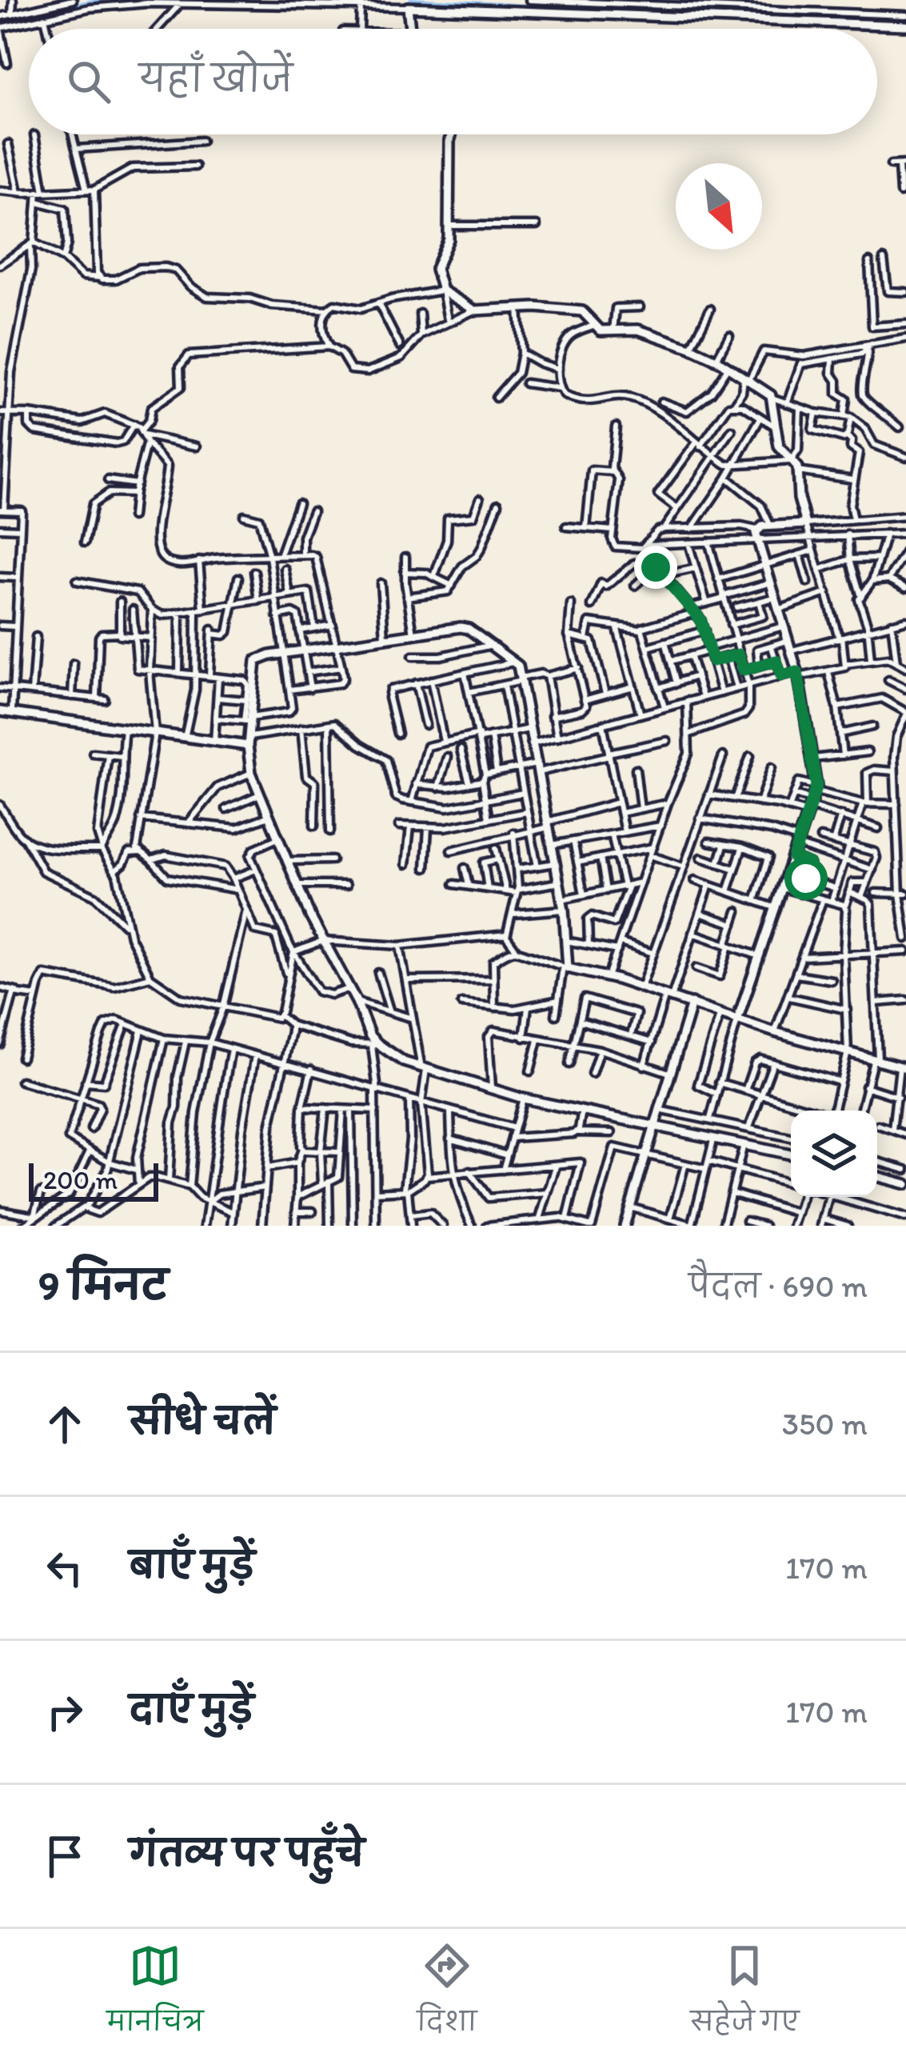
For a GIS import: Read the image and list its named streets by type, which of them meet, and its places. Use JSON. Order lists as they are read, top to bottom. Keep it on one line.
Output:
{"scale_bar":"200 m","north":"bottom right","page":{"search":"यहाँ खोजें","scale":"200 m","heading":["9 मिनट","पैदल · 690 m"],"list":[["सीधे चलें","350 m"],["बाएँ मुड़ें","170 m"],["दाएँ मुड़ें","170 m"],"गंतव्य पर पहुँचे"],"nav":["मानचित्र","दिशा","सहेजे गए"]}}
